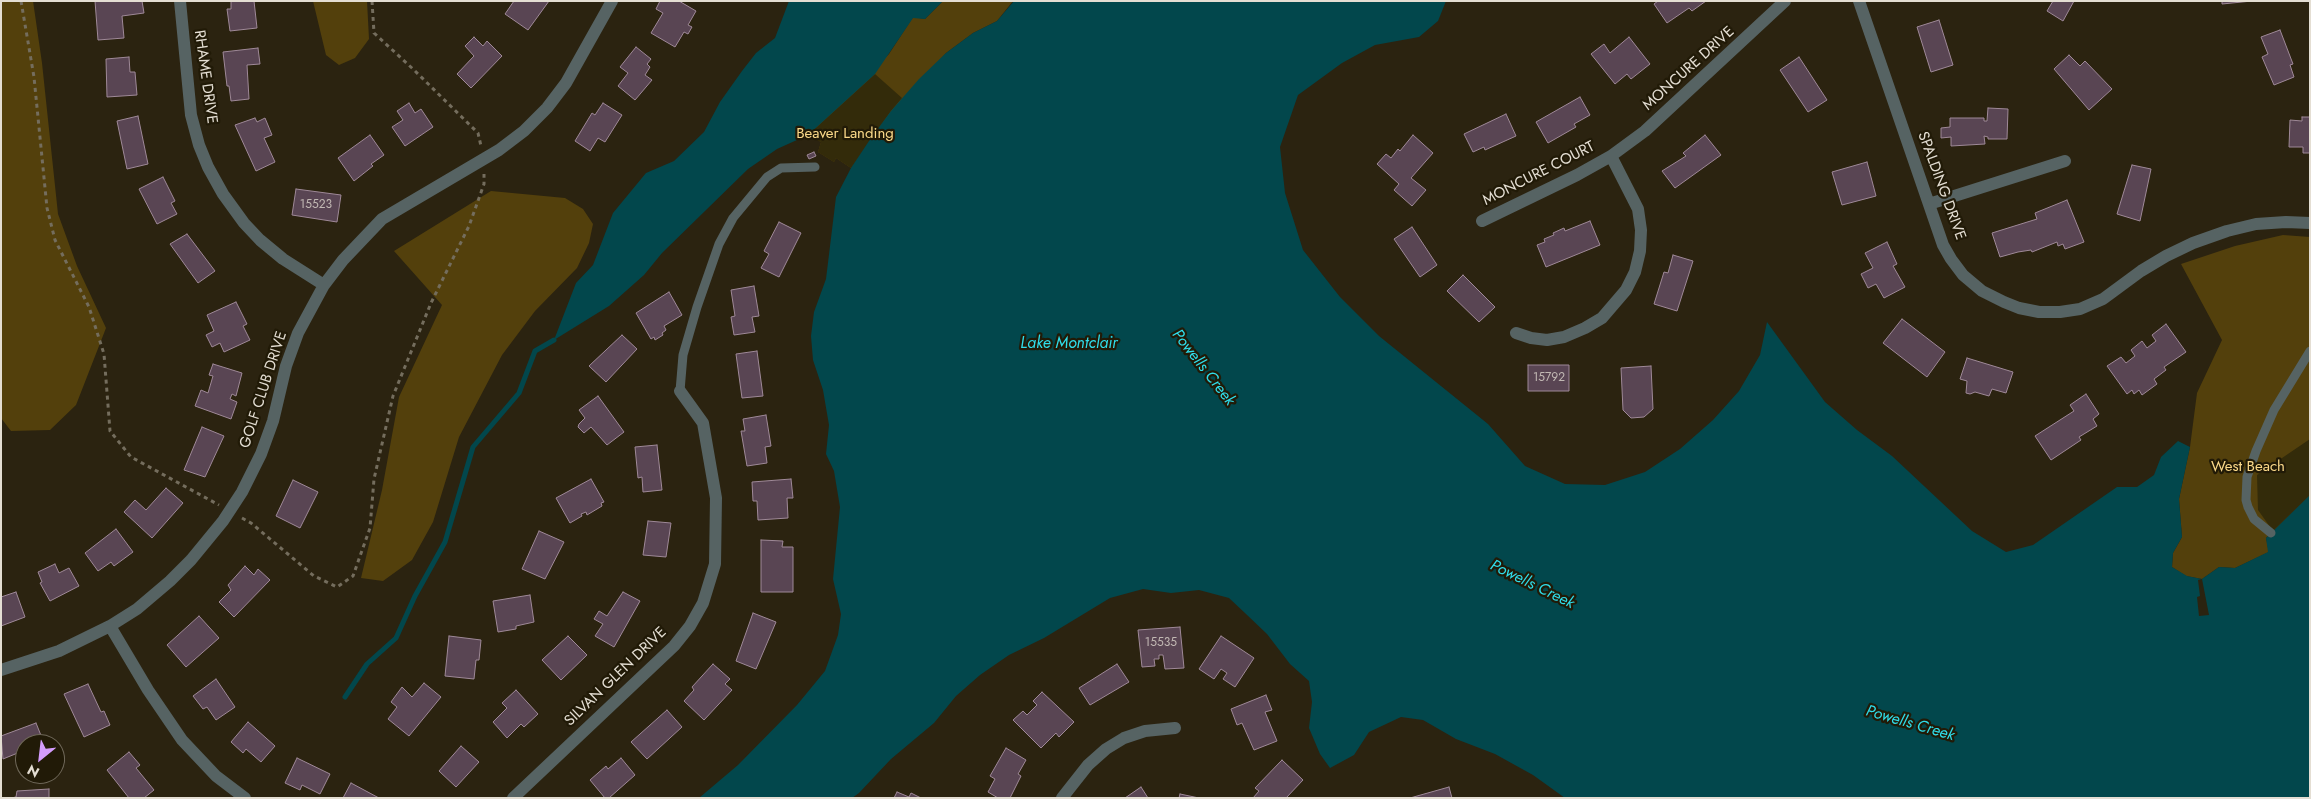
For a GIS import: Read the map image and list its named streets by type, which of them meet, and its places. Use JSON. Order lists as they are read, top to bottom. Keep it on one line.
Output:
{"streets":{"street":["MONCURE DRIVE","RHAME DRIVE","MONCURE COURT","SPALDING DRIVE","GOLF CLUB DRIVE","SILVAN GLEN DRIVE"]},"crossings":[["MONCURE DRIVE","MONCURE COURT"],["RHAME DRIVE","GOLF CLUB DRIVE"]],"water":["Lake Montclair","Powells Creek"],"parks":["Beaver Landing","West Beach"],"house_numbers":["15523","15792","15535"],"north":"bottom left"}
